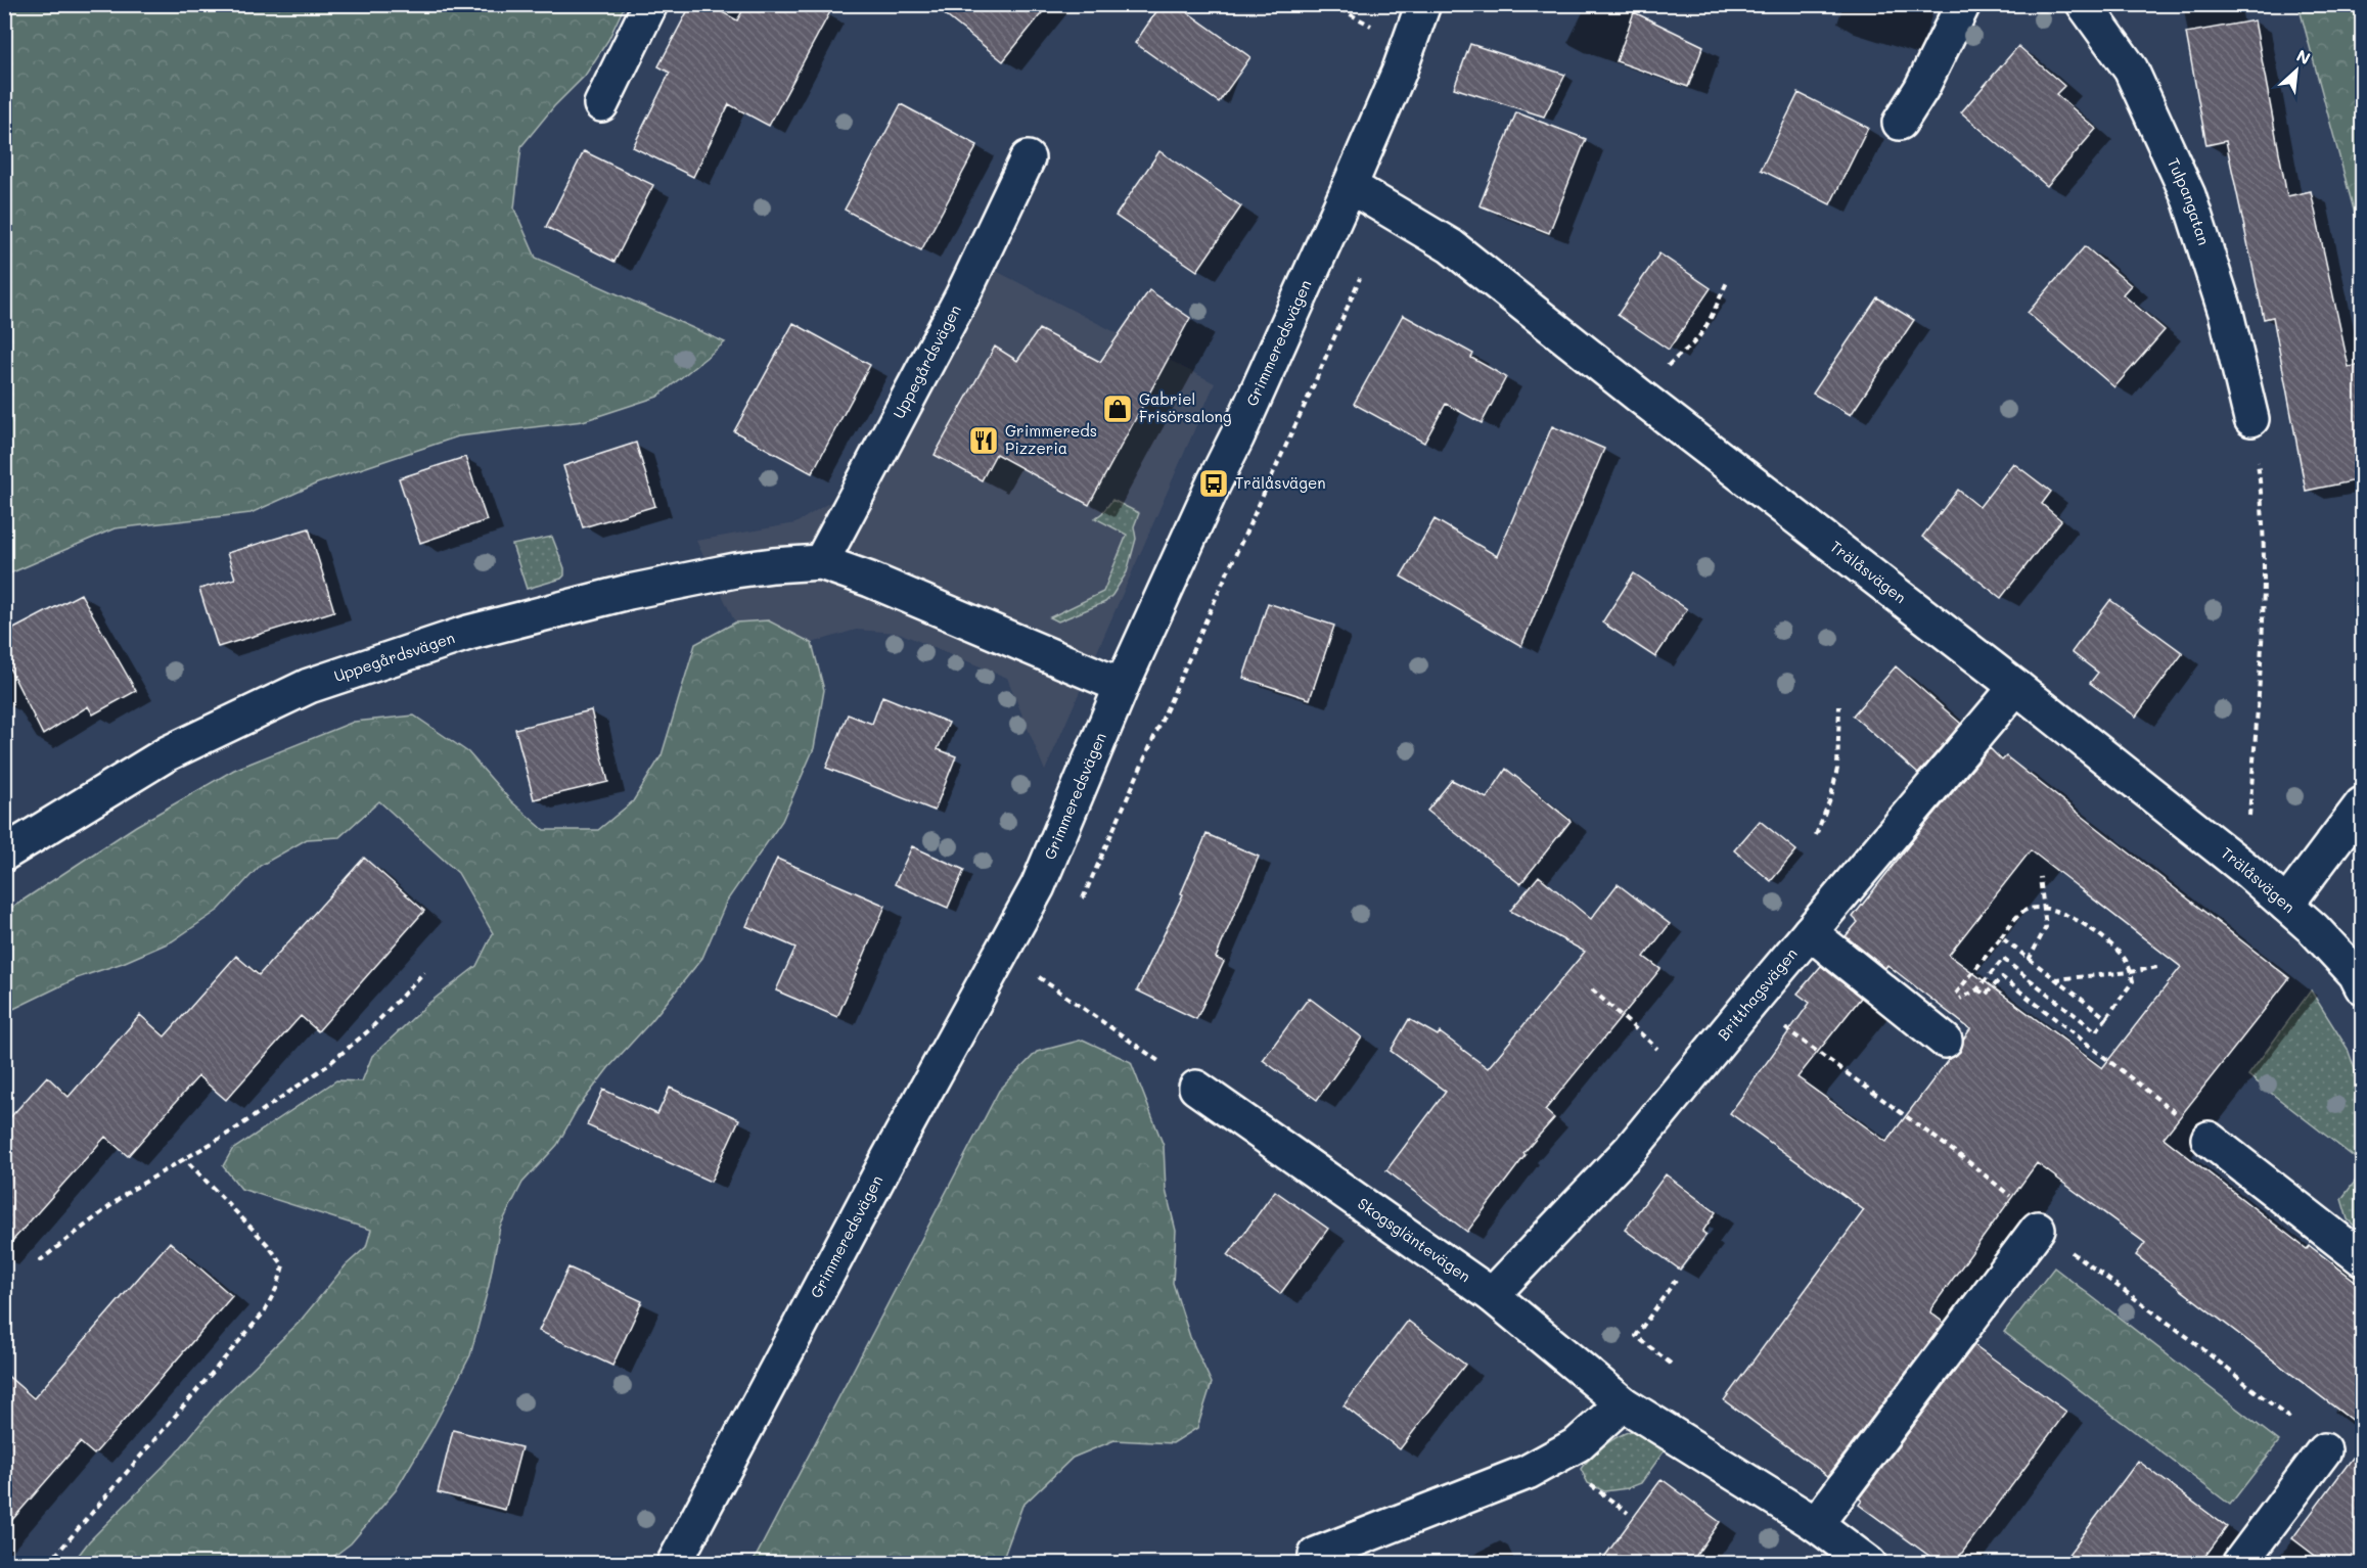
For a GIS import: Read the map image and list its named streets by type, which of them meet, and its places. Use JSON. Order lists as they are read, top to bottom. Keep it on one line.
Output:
{"streets":{"street":["Tulpangatan","Grimmeredsvägen","Uppegårdsvägen","Trälåsvägen","Britthagsvägen","Skogsgläntevägen"]},"crossings":[["Grimmeredsvägen","Uppegårdsvägen"],["Grimmeredsvägen","Trälåsvägen"],["Trälåsvägen","Britthagsvägen"],["Britthagsvägen","Skogsgläntevägen"]],"places":{"shop":["Gabriel Frisörsalong"],"restaurant":["Grimmereds Pizzeria"],"bus stop":["Trälåsvägen"]},"north":"top right"}
